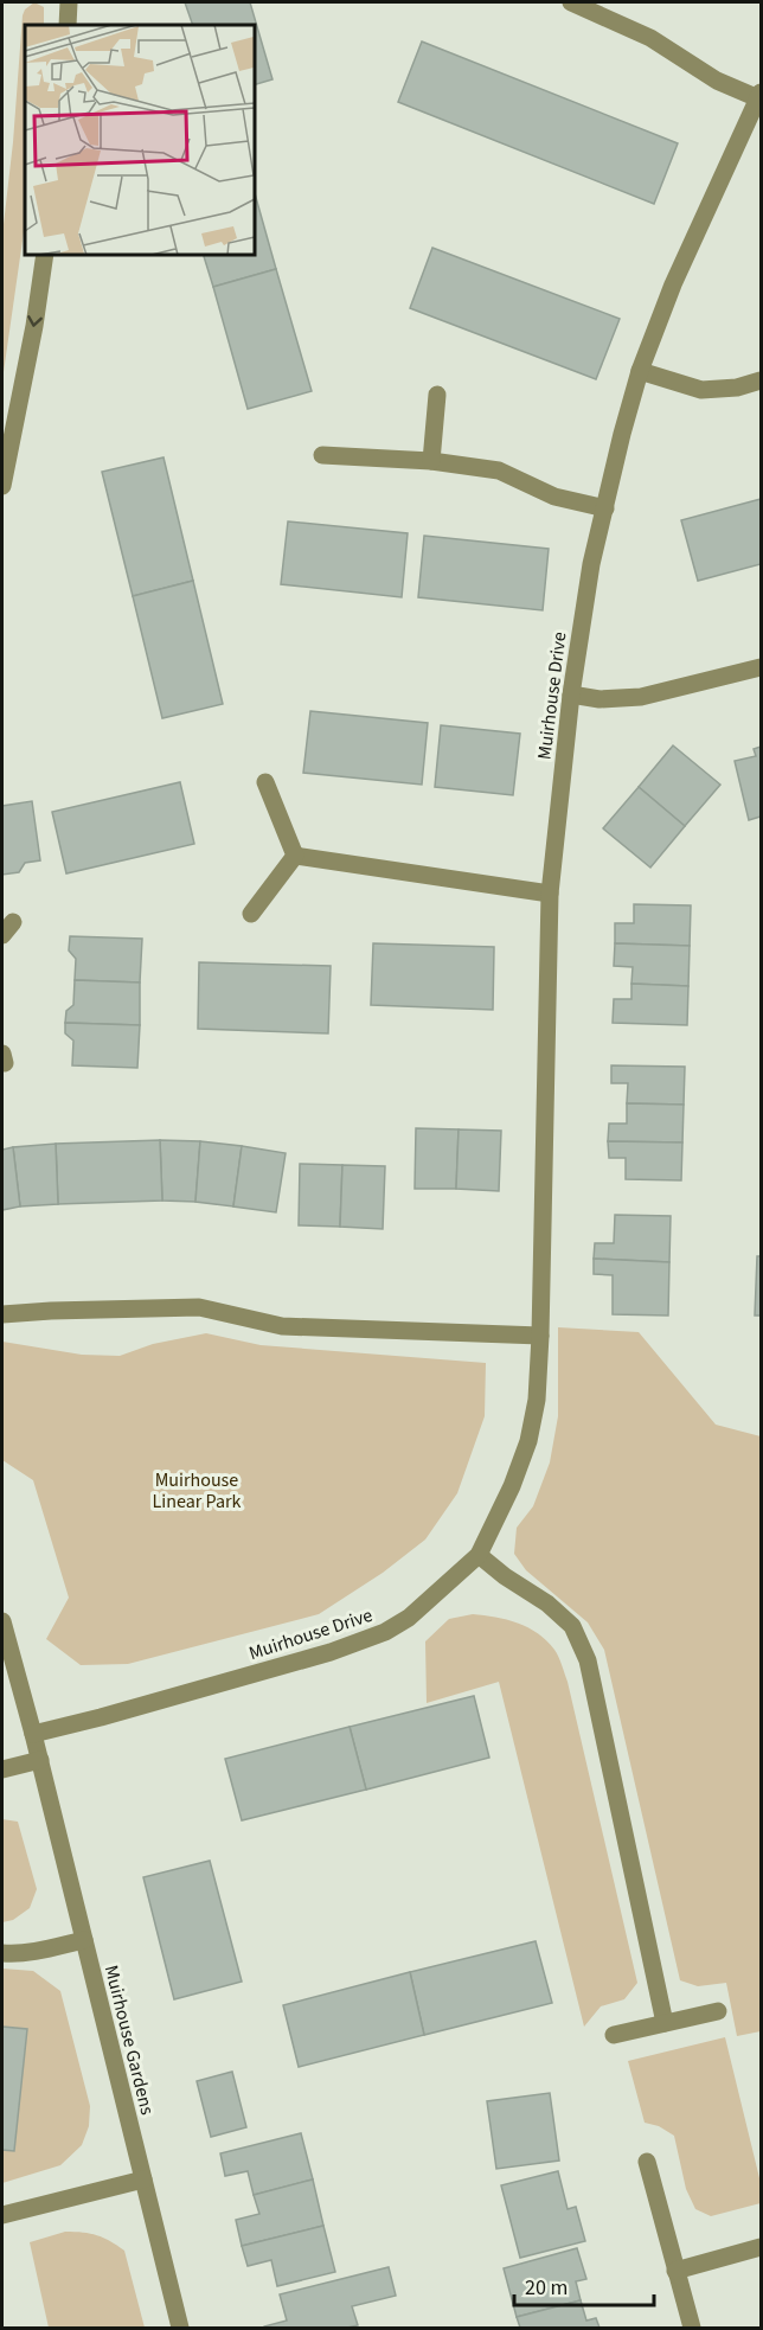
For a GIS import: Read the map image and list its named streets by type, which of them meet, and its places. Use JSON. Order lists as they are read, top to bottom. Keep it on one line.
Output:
{"streets":{"street":["Muirhouse Drive","Muirhouse Gardens"]},"crossings":[["Muirhouse Drive","Muirhouse Gardens"]],"parks":["Muirhouse Linear Park"],"scale_bar":"20 m"}
